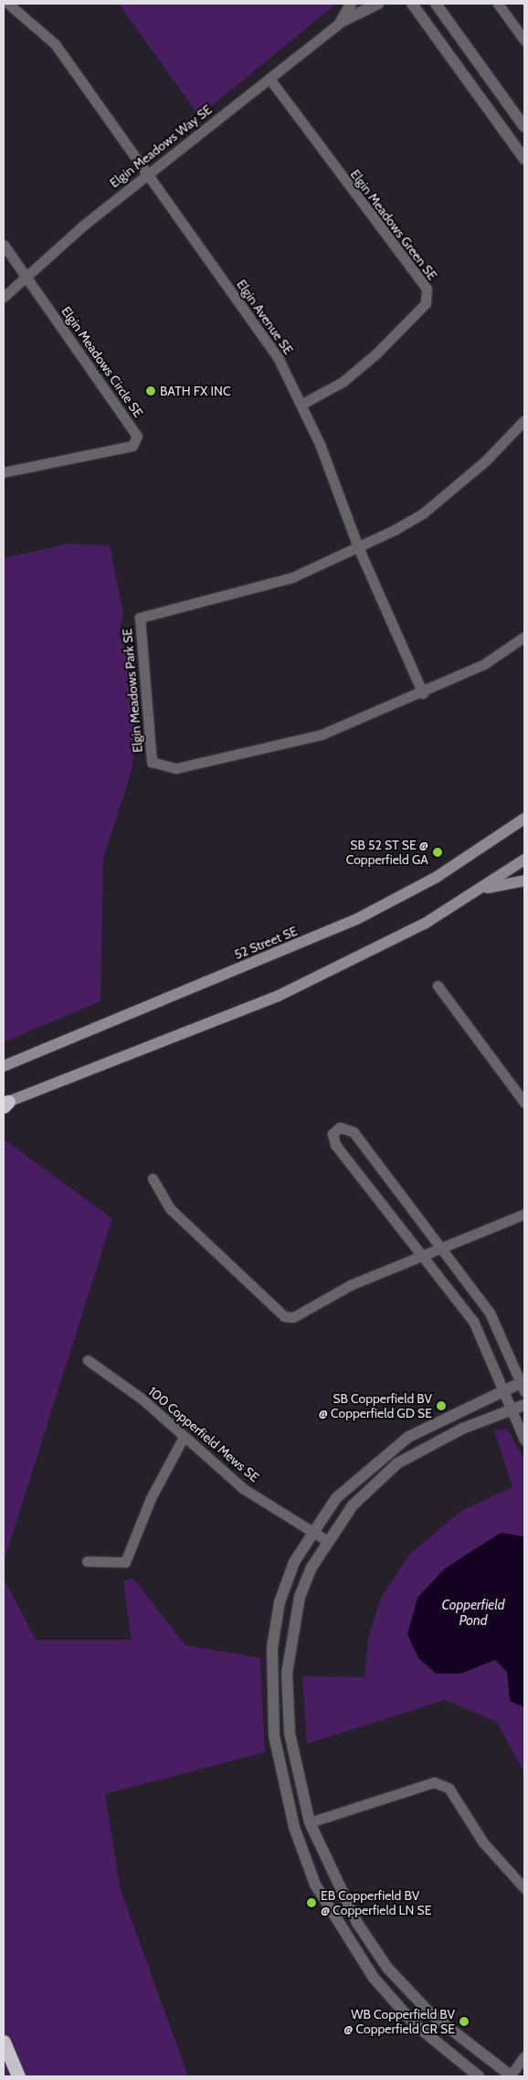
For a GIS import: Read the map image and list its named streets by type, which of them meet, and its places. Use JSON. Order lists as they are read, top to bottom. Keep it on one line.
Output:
{"streets":{"main road":["52 Street SE"],"street":["Elgin Meadows Way SE","Elgin Meadows Green SE","Elgin Avenue SE","Elgin Meadows Circle SE","Elgin Meadows Park SE","100 Copperfield Mews SE"]},"crossings":[["Elgin Meadows Way SE","Elgin Meadows Green SE"],["Elgin Meadows Way SE","Elgin Avenue SE"],["Elgin Meadows Way SE","Elgin Meadows Circle SE"],["Elgin Meadows Green SE","Elgin Avenue SE"],["Elgin Avenue SE","Elgin Meadows Park SE"]],"water":["Copperfield Pond"],"places":["BATH FX INC","SB 52 ST SE @ Copperfield GA","SB Copperfield BV @ Copperfield GD SE","EB Copperfield BV @ Copperfield LN SE","WB Copperfield BV @ Copperfield CR SE"]}
